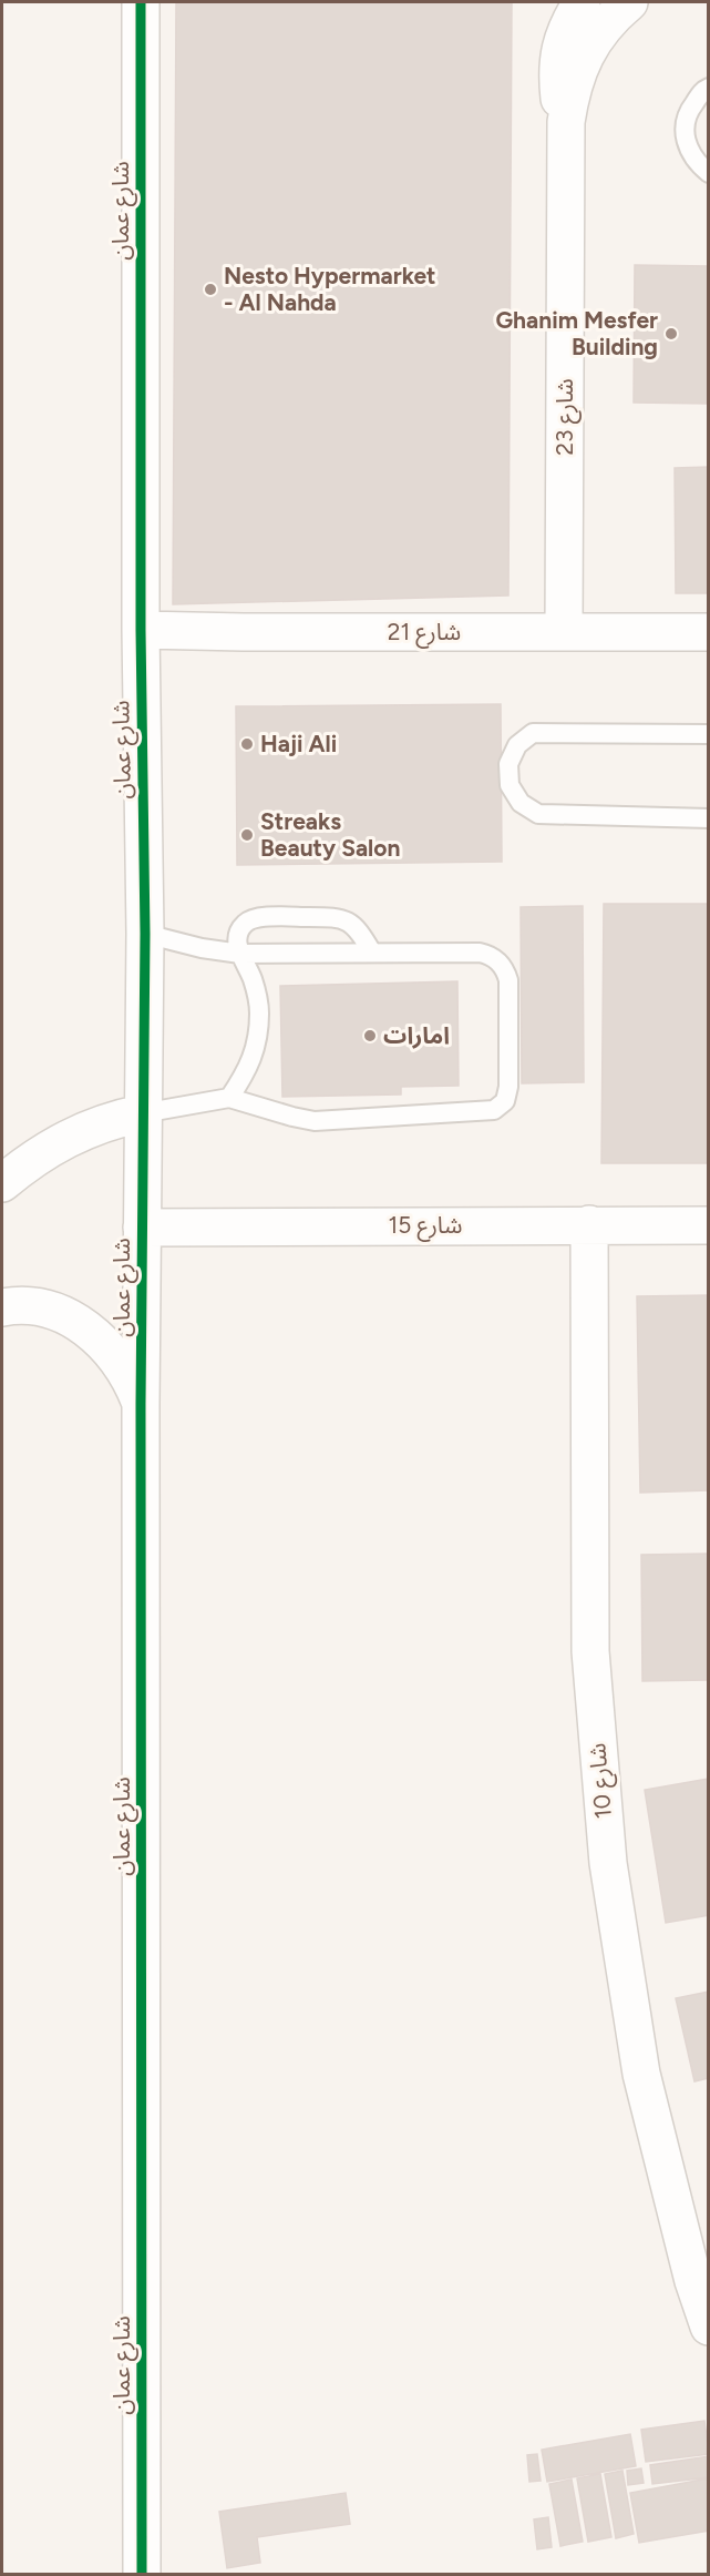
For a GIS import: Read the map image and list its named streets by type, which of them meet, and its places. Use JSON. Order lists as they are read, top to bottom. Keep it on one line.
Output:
{"streets":{"street":["شارع عمان","شارع 23","شارع 21","شارع 15","شارع 10"]},"crossings":[["شارع عمان","شارع 21"],["شارع عمان","شارع 15"],["شارع 23","شارع 21"],["شارع 15","شارع 10"]],"places":["Nesto Hypermarket - Al Nahda","Ghanim Mesfer Building","Haji Ali","Streaks Beauty Salon","امارات"]}
